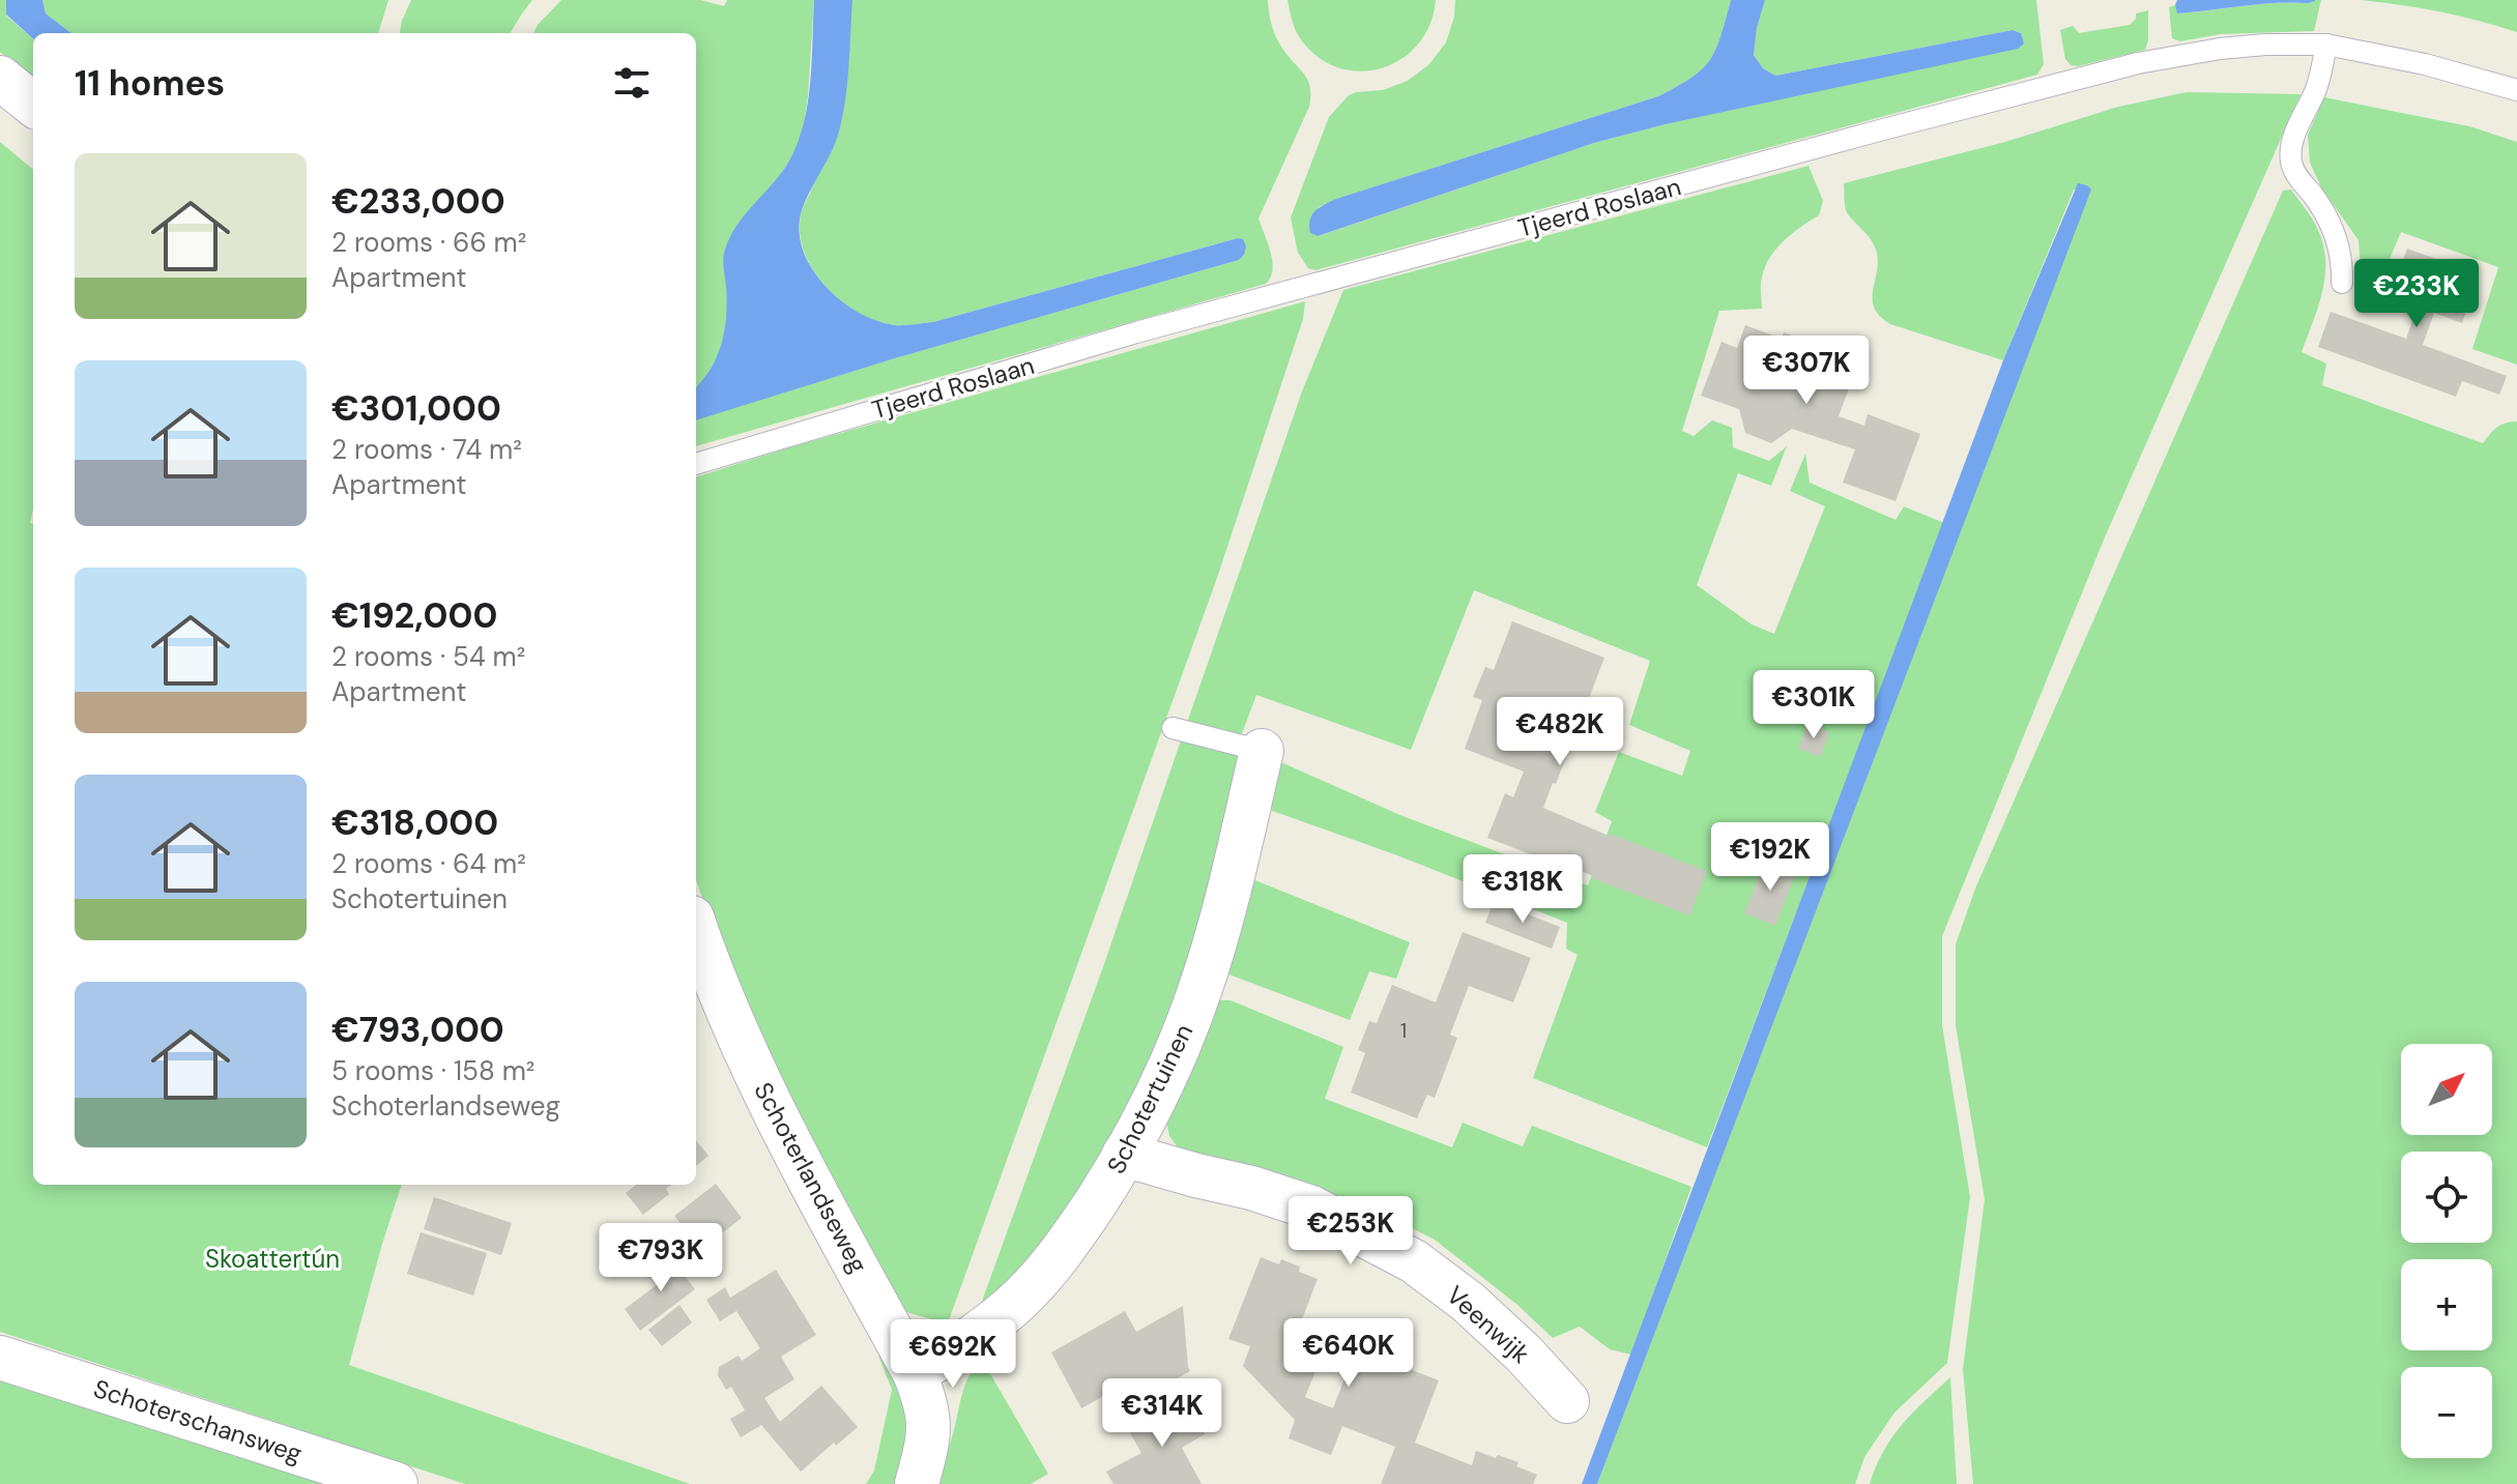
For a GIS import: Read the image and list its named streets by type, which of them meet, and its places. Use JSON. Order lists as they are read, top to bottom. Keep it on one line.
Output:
{"streets":{"street":["Schotertuinen","Schoterlandseweg","Veenwijk","Schoterschansweg"],"lane":["Tjeerd Roslaan"]},"crossings":[["Schotertuinen","Schoterlandseweg"],["Schotertuinen","Veenwijk"]],"parks":["Skoattertún"],"house_numbers":["1"],"north":"top right","page":{"heading":"11 homes","list":[{"name":"€233,000","note":"2 rooms · 66 m² · Apartment"},{"name":"€301,000","note":"2 rooms · 74 m² · Apartment"},{"name":"€192,000","note":"2 rooms · 54 m² · Apartment"},{"name":"€318,000","note":"2 rooms · 64 m² · Schotertuinen"},{"name":"€793,000","note":"5 rooms · 158 m² · Schoterlandseweg"}],"price":["€233K","€307K","€301K","€482K","€192K","€318K","€253K","€793K","€640K","€692K","€314K"],"map_buttons":["+","−"]}}
